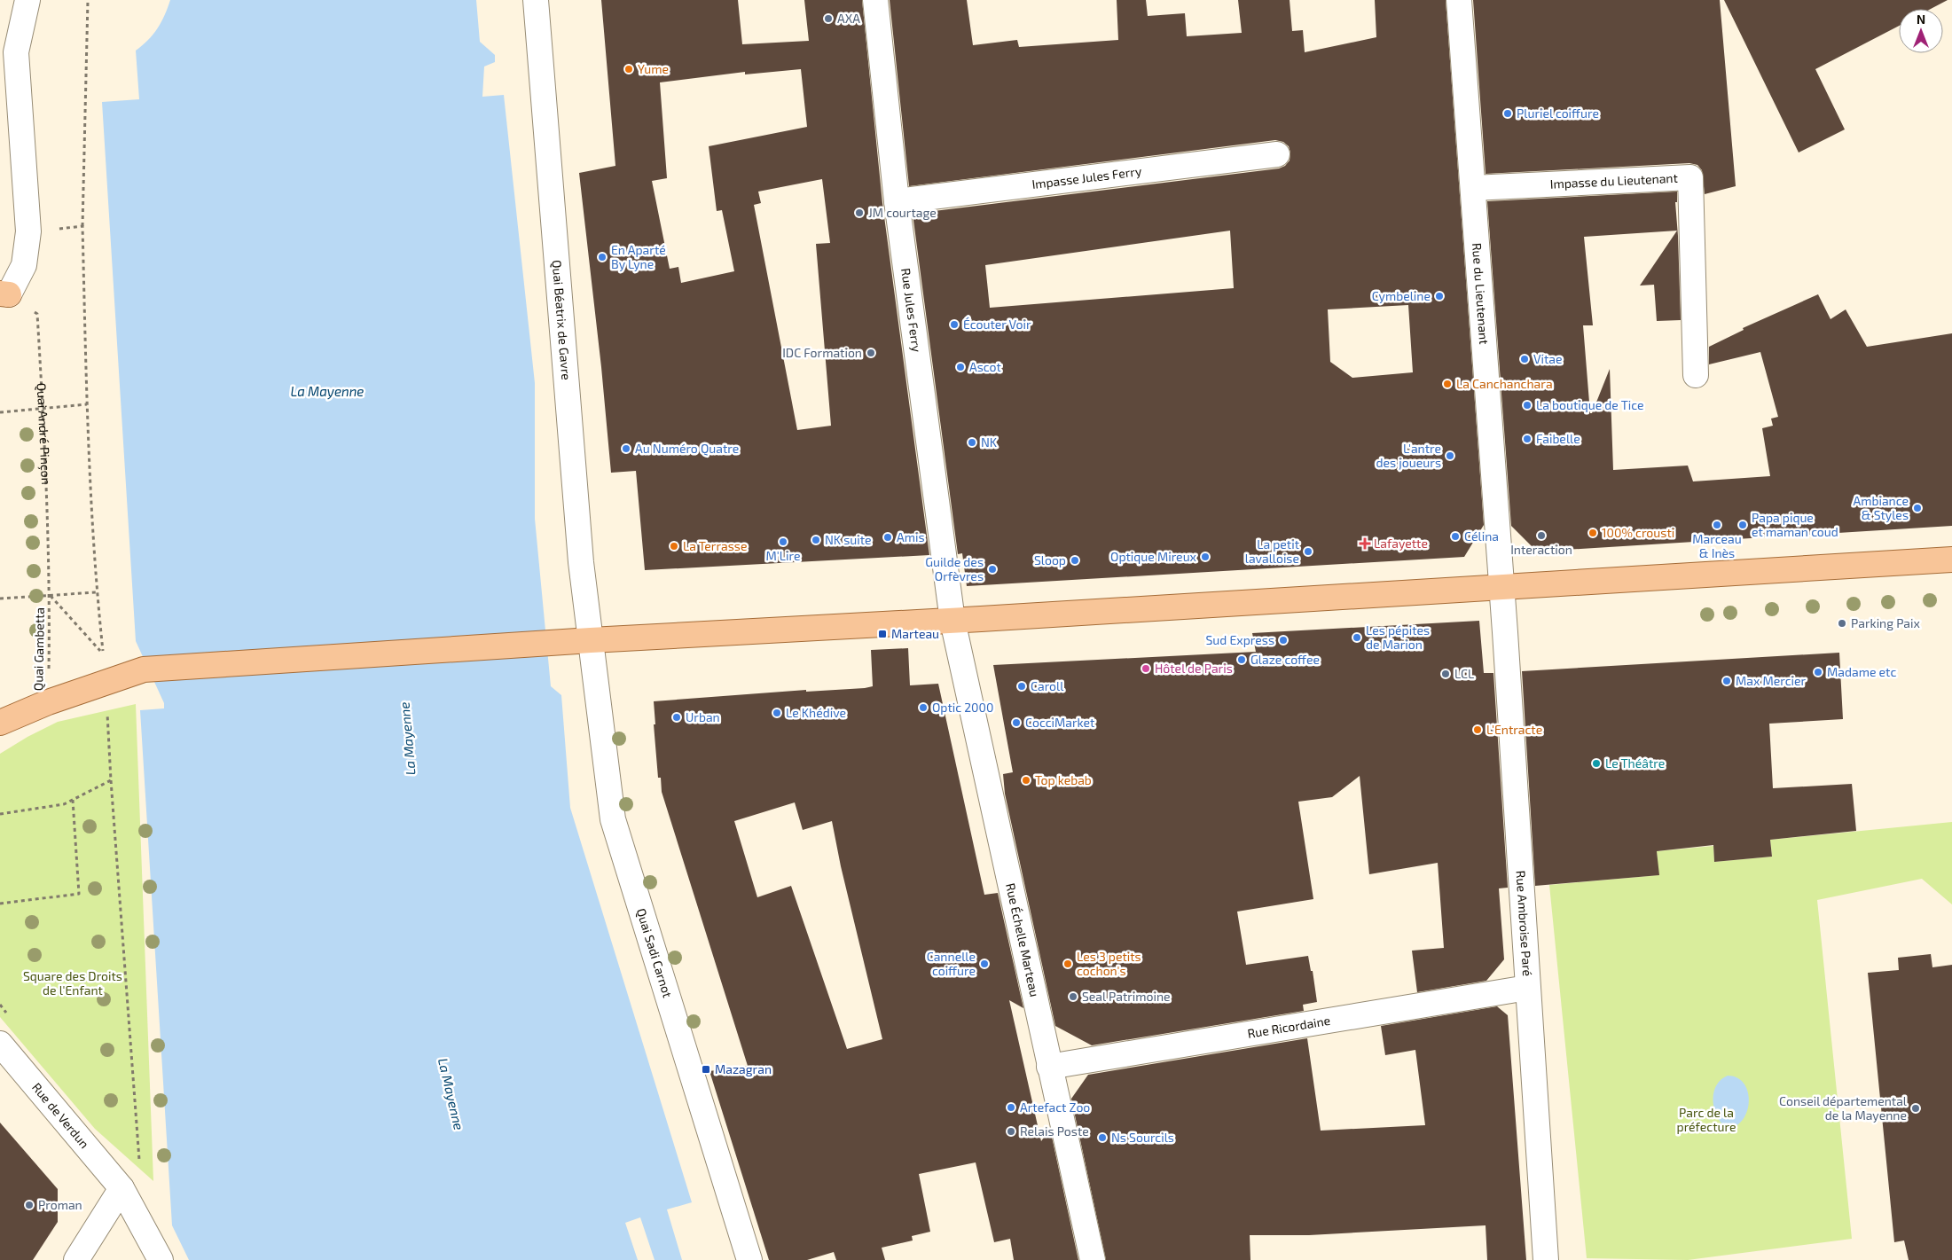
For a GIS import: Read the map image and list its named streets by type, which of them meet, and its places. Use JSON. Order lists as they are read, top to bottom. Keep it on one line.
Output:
{"streets":{"street":["Impasse Jules Ferry","Impasse du Lieutenant","Rue du Lieutenant","Rue Jules Ferry","Quai Béatrix de Gavre","Rue Ambroise Paré","Rue Échelle Marteau","Quai Sadi Carnot","Rue Ricordaine","Rue de Verdun"],"path":["Quai André Pinçon","Quai Gambetta"]},"crossings":[["Impasse Jules Ferry","Rue Jules Ferry"],["Impasse du Lieutenant","Rue du Lieutenant"],["Rue du Lieutenant","Rue Ambroise Paré"],["Rue Jules Ferry","Rue Échelle Marteau"],["Quai Béatrix de Gavre","Quai Sadi Carnot"],["Quai André Pinçon","Quai Gambetta"],["Rue Ambroise Paré","Rue Ricordaine"],["Rue Échelle Marteau","Rue Ricordaine"]],"water":["La Mayenne"],"parks":["Square des Droits de l'Enfant","Parc de la préfecture"],"places":{"other":["AXA","Yume","Pluriel coiffure","JM courtage","En Aparté By Lyne","Cymbeline","Écouter Voir","IDC Formation","Vitae","Ascot","La Canchanchara","La boutique de Tice","Faibelle","NK","Au Numéro Quatre","L'antre des joueurs","Ambiance & Styles","Marceau & Inès","Papa pique et maman coud","100% crousti","Interaction","Célina","Amis","NK suite","M'Lire","La Terrasse","La petit lavalloise","Optique Mireux","Sloop","Guilde des Orfèvres","Parking Paix","Les pépites de Marion","Sud Express","Glaze coffee","Hôtel de Paris","Madame etc","LCL","Max Mercier","Caroll","Optic 2000","Le Khédive","Urban","CocciMarket","L'Entracte","Le Théâtre","Top kebab","Cannelle coiffure","Les 3 petits cochon's","Seal Patrimoine","Artefact Zoo","Conseil départemental de la Mayenne","Relais Poste","Ns Sourcils","Proman"],"health":["Lafayette"],"transit":["Marteau","Mazagran"]},"north":"top"}
